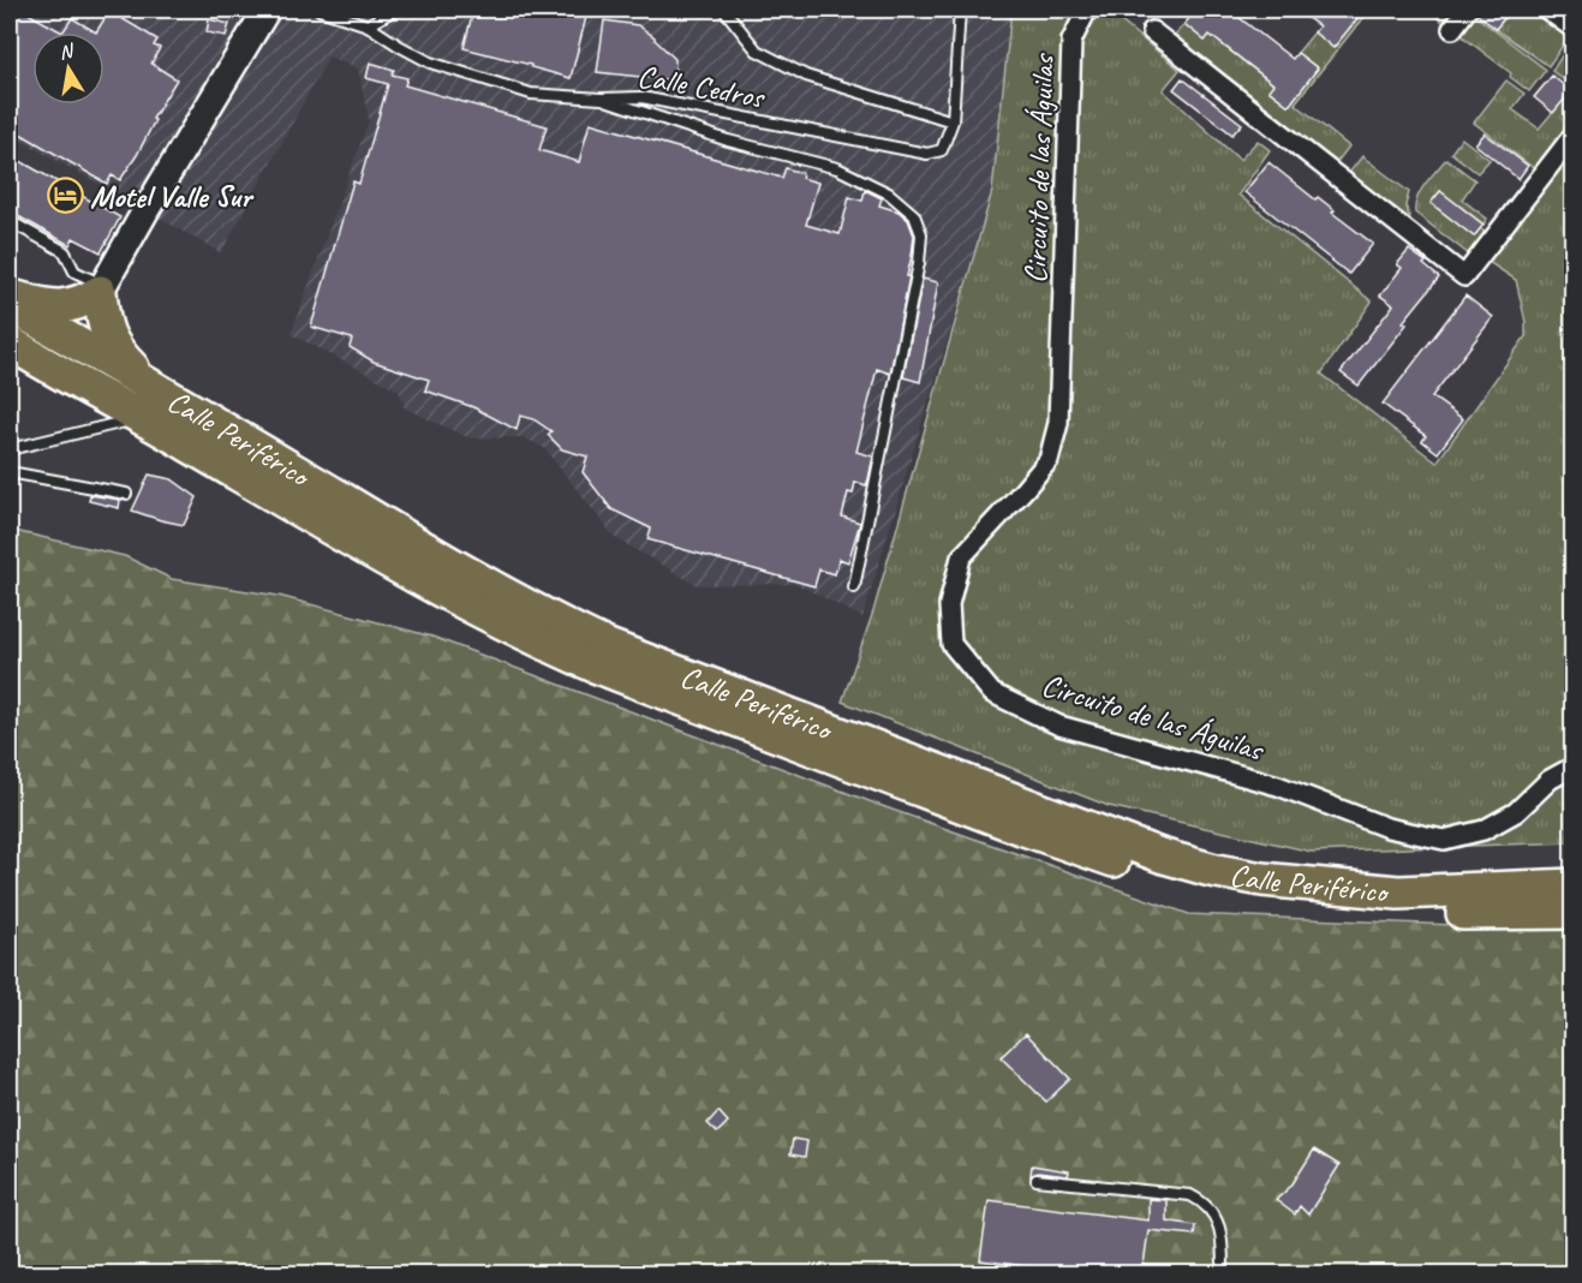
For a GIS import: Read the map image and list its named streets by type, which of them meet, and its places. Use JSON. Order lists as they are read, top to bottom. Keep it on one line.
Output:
{"streets":{"highway":["Calle Periférico"],"street":["Circuito de las Águilas"],"lane":["Calle Cedros"]},"places":{"hotel":["Motel Valle Sur"]},"north":"top"}
